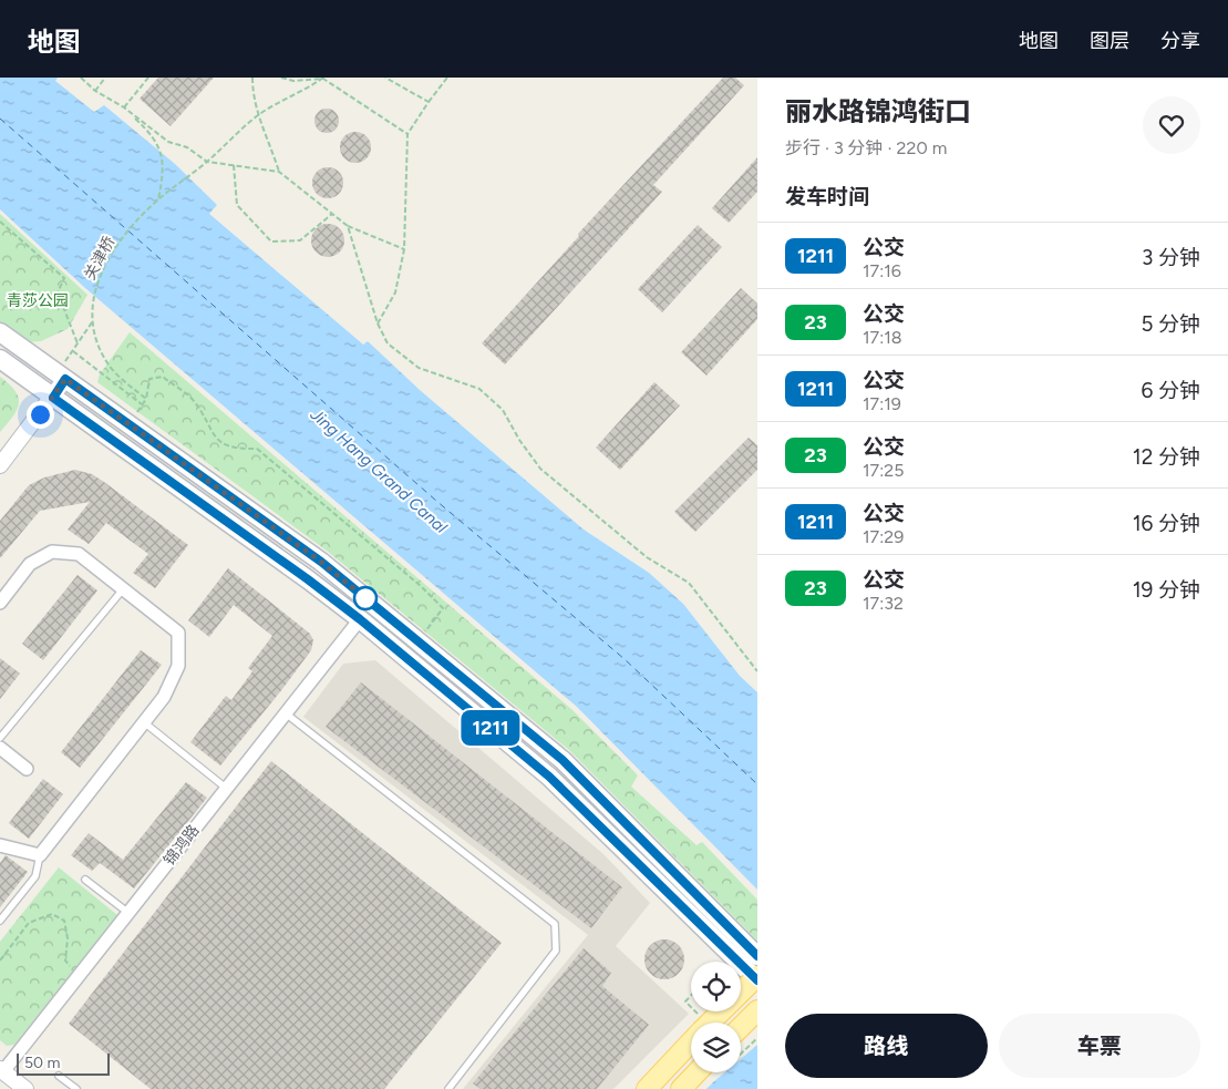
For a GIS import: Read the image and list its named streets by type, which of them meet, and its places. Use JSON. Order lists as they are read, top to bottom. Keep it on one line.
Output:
{"streets":{"street":["锦鸿路"],"path":["关津桥"]},"water":["Jing Hang Grand Canal"],"parks":["青莎公园"],"lines":["bus line 1211"],"scale_bar":"50 m","page":{"header":"地图","nav":["地图","图层","分享"],"on_map":"1211","heading":[["丽水路锦鸿街口","步行 · 3 分钟 · 220 m"],"发车时间"],"list":[{"mark":"1211","name":"公交","note":"17:16","value":"3 分钟"},{"mark":"23","name":"公交","note":"17:18","value":"5 分钟"},{"mark":"1211","name":"公交","note":"17:19","value":"6 分钟"},{"mark":"23","name":"公交","note":"17:25","value":"12 分钟"},{"mark":"1211","name":"公交","note":"17:29","value":"16 分钟"},{"mark":"23","name":"公交","note":"17:32","value":"19 分钟"}],"buttons":["路线","车票"],"scale":"50 m"}}
